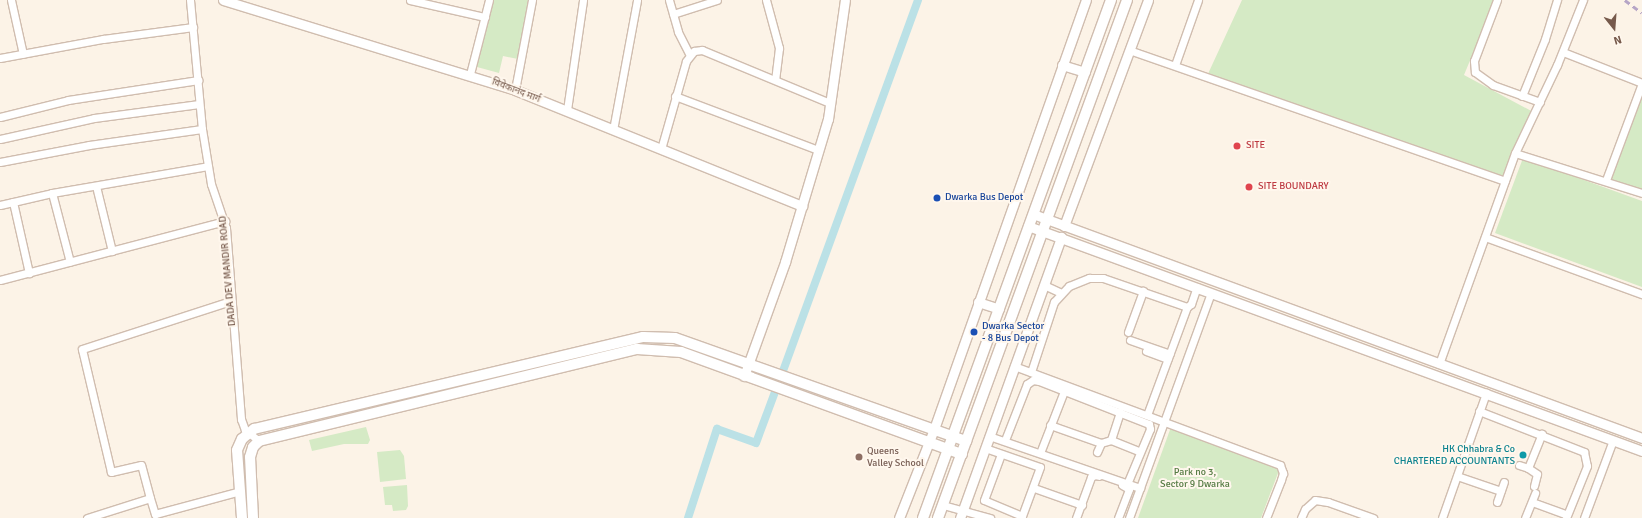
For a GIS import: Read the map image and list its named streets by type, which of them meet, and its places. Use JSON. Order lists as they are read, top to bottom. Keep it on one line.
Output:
{"streets":{"street":["विवेकानंद मार्ग","DADA DEV MANDIR ROAD"]},"parks":["Park no 3, Sector 9 Dwarka"],"places":["SITE","SITE BOUNDARY","Dwarka Bus Depot","Dwarka Sector - 8 Bus Depot","HK Chhabra & Co CHARTERED ACCOUNTANTS","Queens Valley School"],"north":"bottom"}
